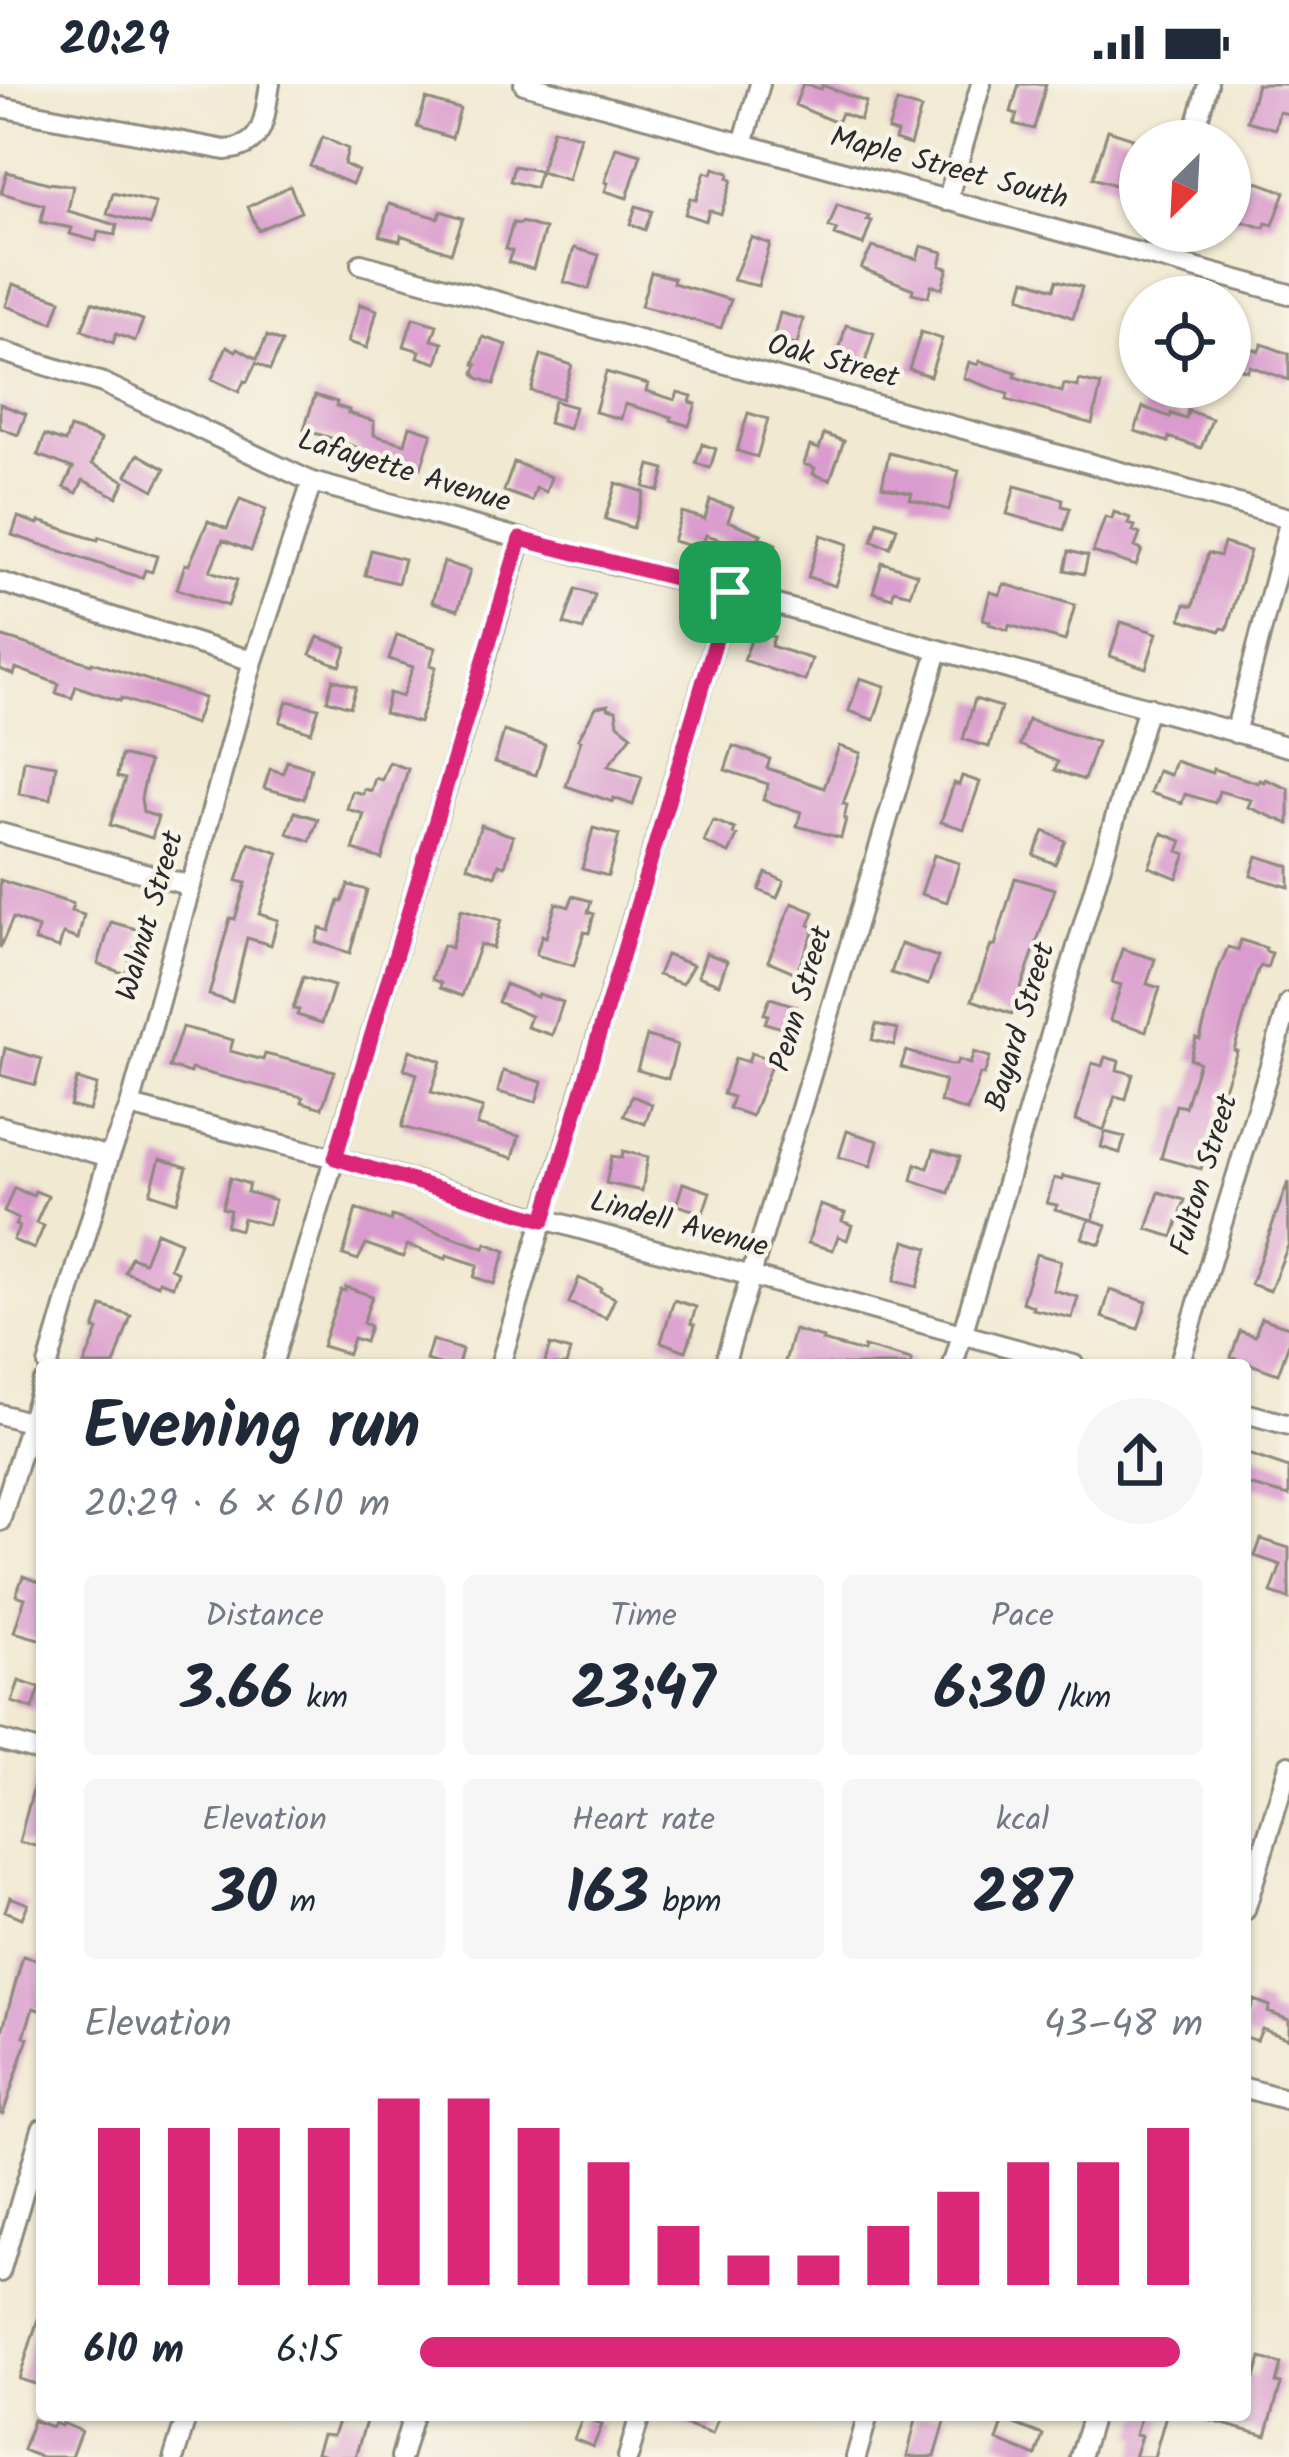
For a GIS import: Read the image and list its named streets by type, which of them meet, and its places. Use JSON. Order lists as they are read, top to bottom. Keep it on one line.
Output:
{"streets":{"street":["Maple Street South","Oak Street","Lafayette Avenue","Walnut Street","Penn Street","Bayard Street","Fulton Street","Lindell Avenue"]},"crossings":[["Lafayette Avenue","Walnut Street"],["Lafayette Avenue","Penn Street"],["Lafayette Avenue","Bayard Street"],["Walnut Street","Lindell Avenue"],["Penn Street","Lindell Avenue"],["Bayard Street","Lindell Avenue"]],"north":"bottom left","page":{"status":"20:29","heading":["Evening run","20:29 · 6 × 610 m"],"stats":[["Distance","3.66 km"],["Time","23:47"],["Pace","6:30 /km"],["Elevation","30 m"],["Heart rate","163 bpm"],["kcal","287"]],"chart":["Elevation","43–48 m"],"list":[{"name":"610 m","note":"6:15"}]}}
